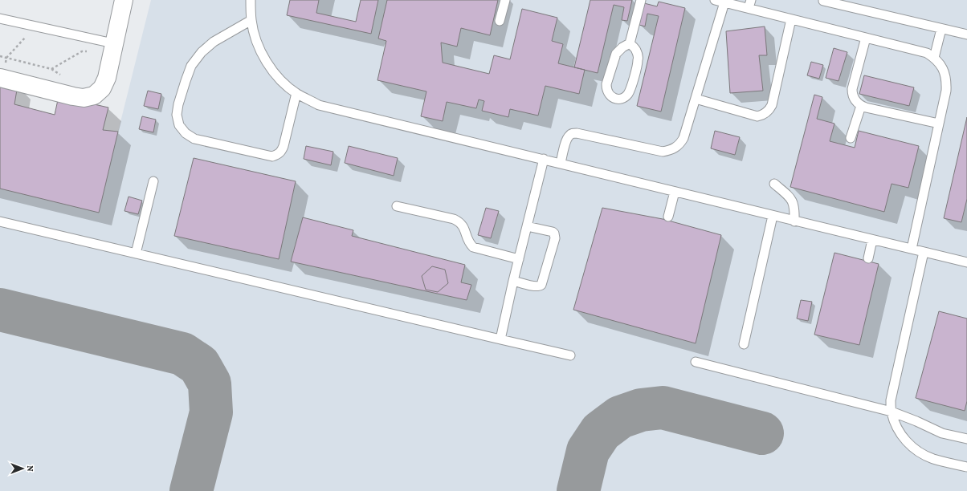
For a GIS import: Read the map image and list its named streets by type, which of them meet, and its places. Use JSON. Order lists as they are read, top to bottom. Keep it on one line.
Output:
{"north":"right"}
